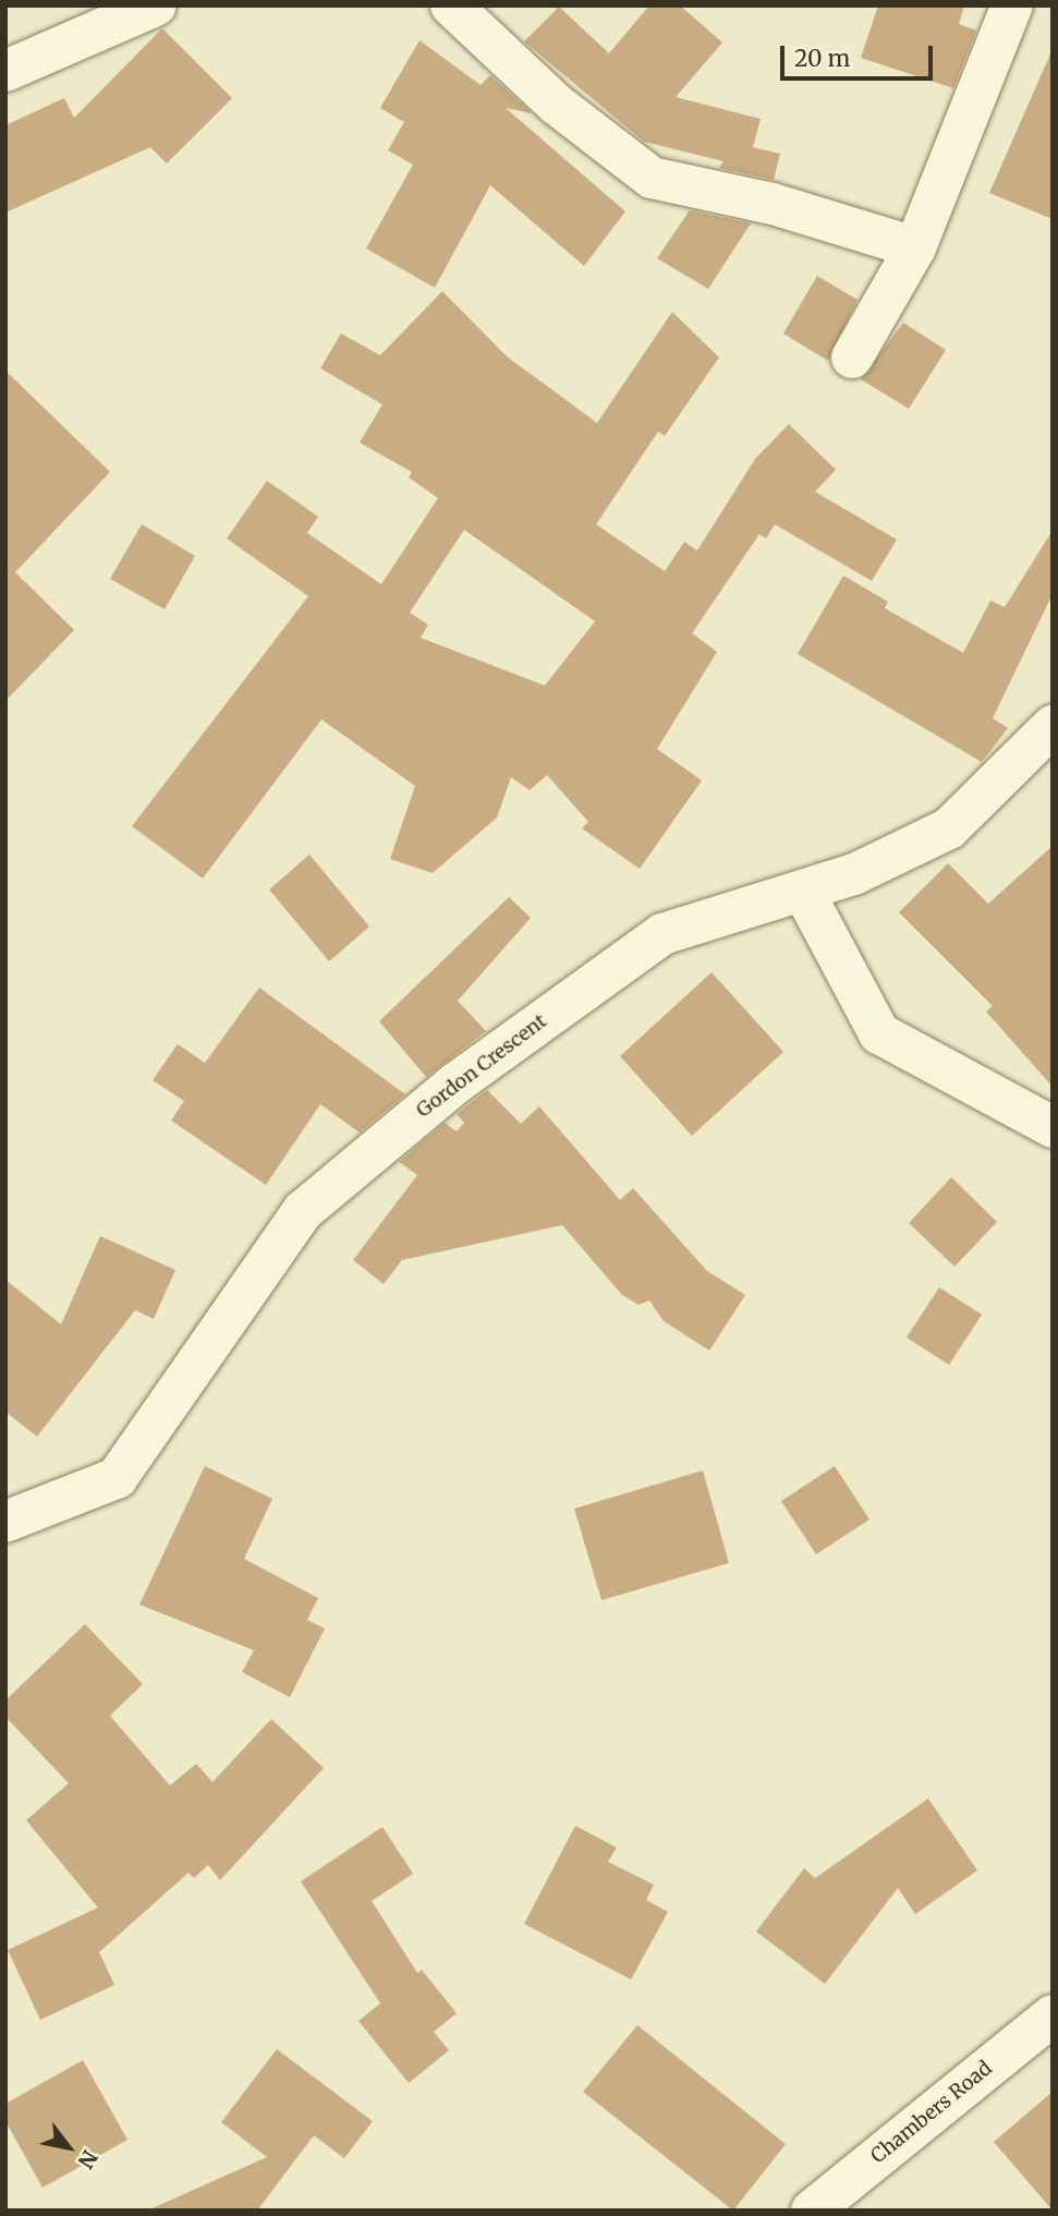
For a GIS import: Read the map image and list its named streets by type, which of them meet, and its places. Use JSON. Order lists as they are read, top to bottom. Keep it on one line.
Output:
{"streets":{"street":["Gordon Crescent","Chambers Road"]},"scale_bar":"20 m","north":"bottom right"}
